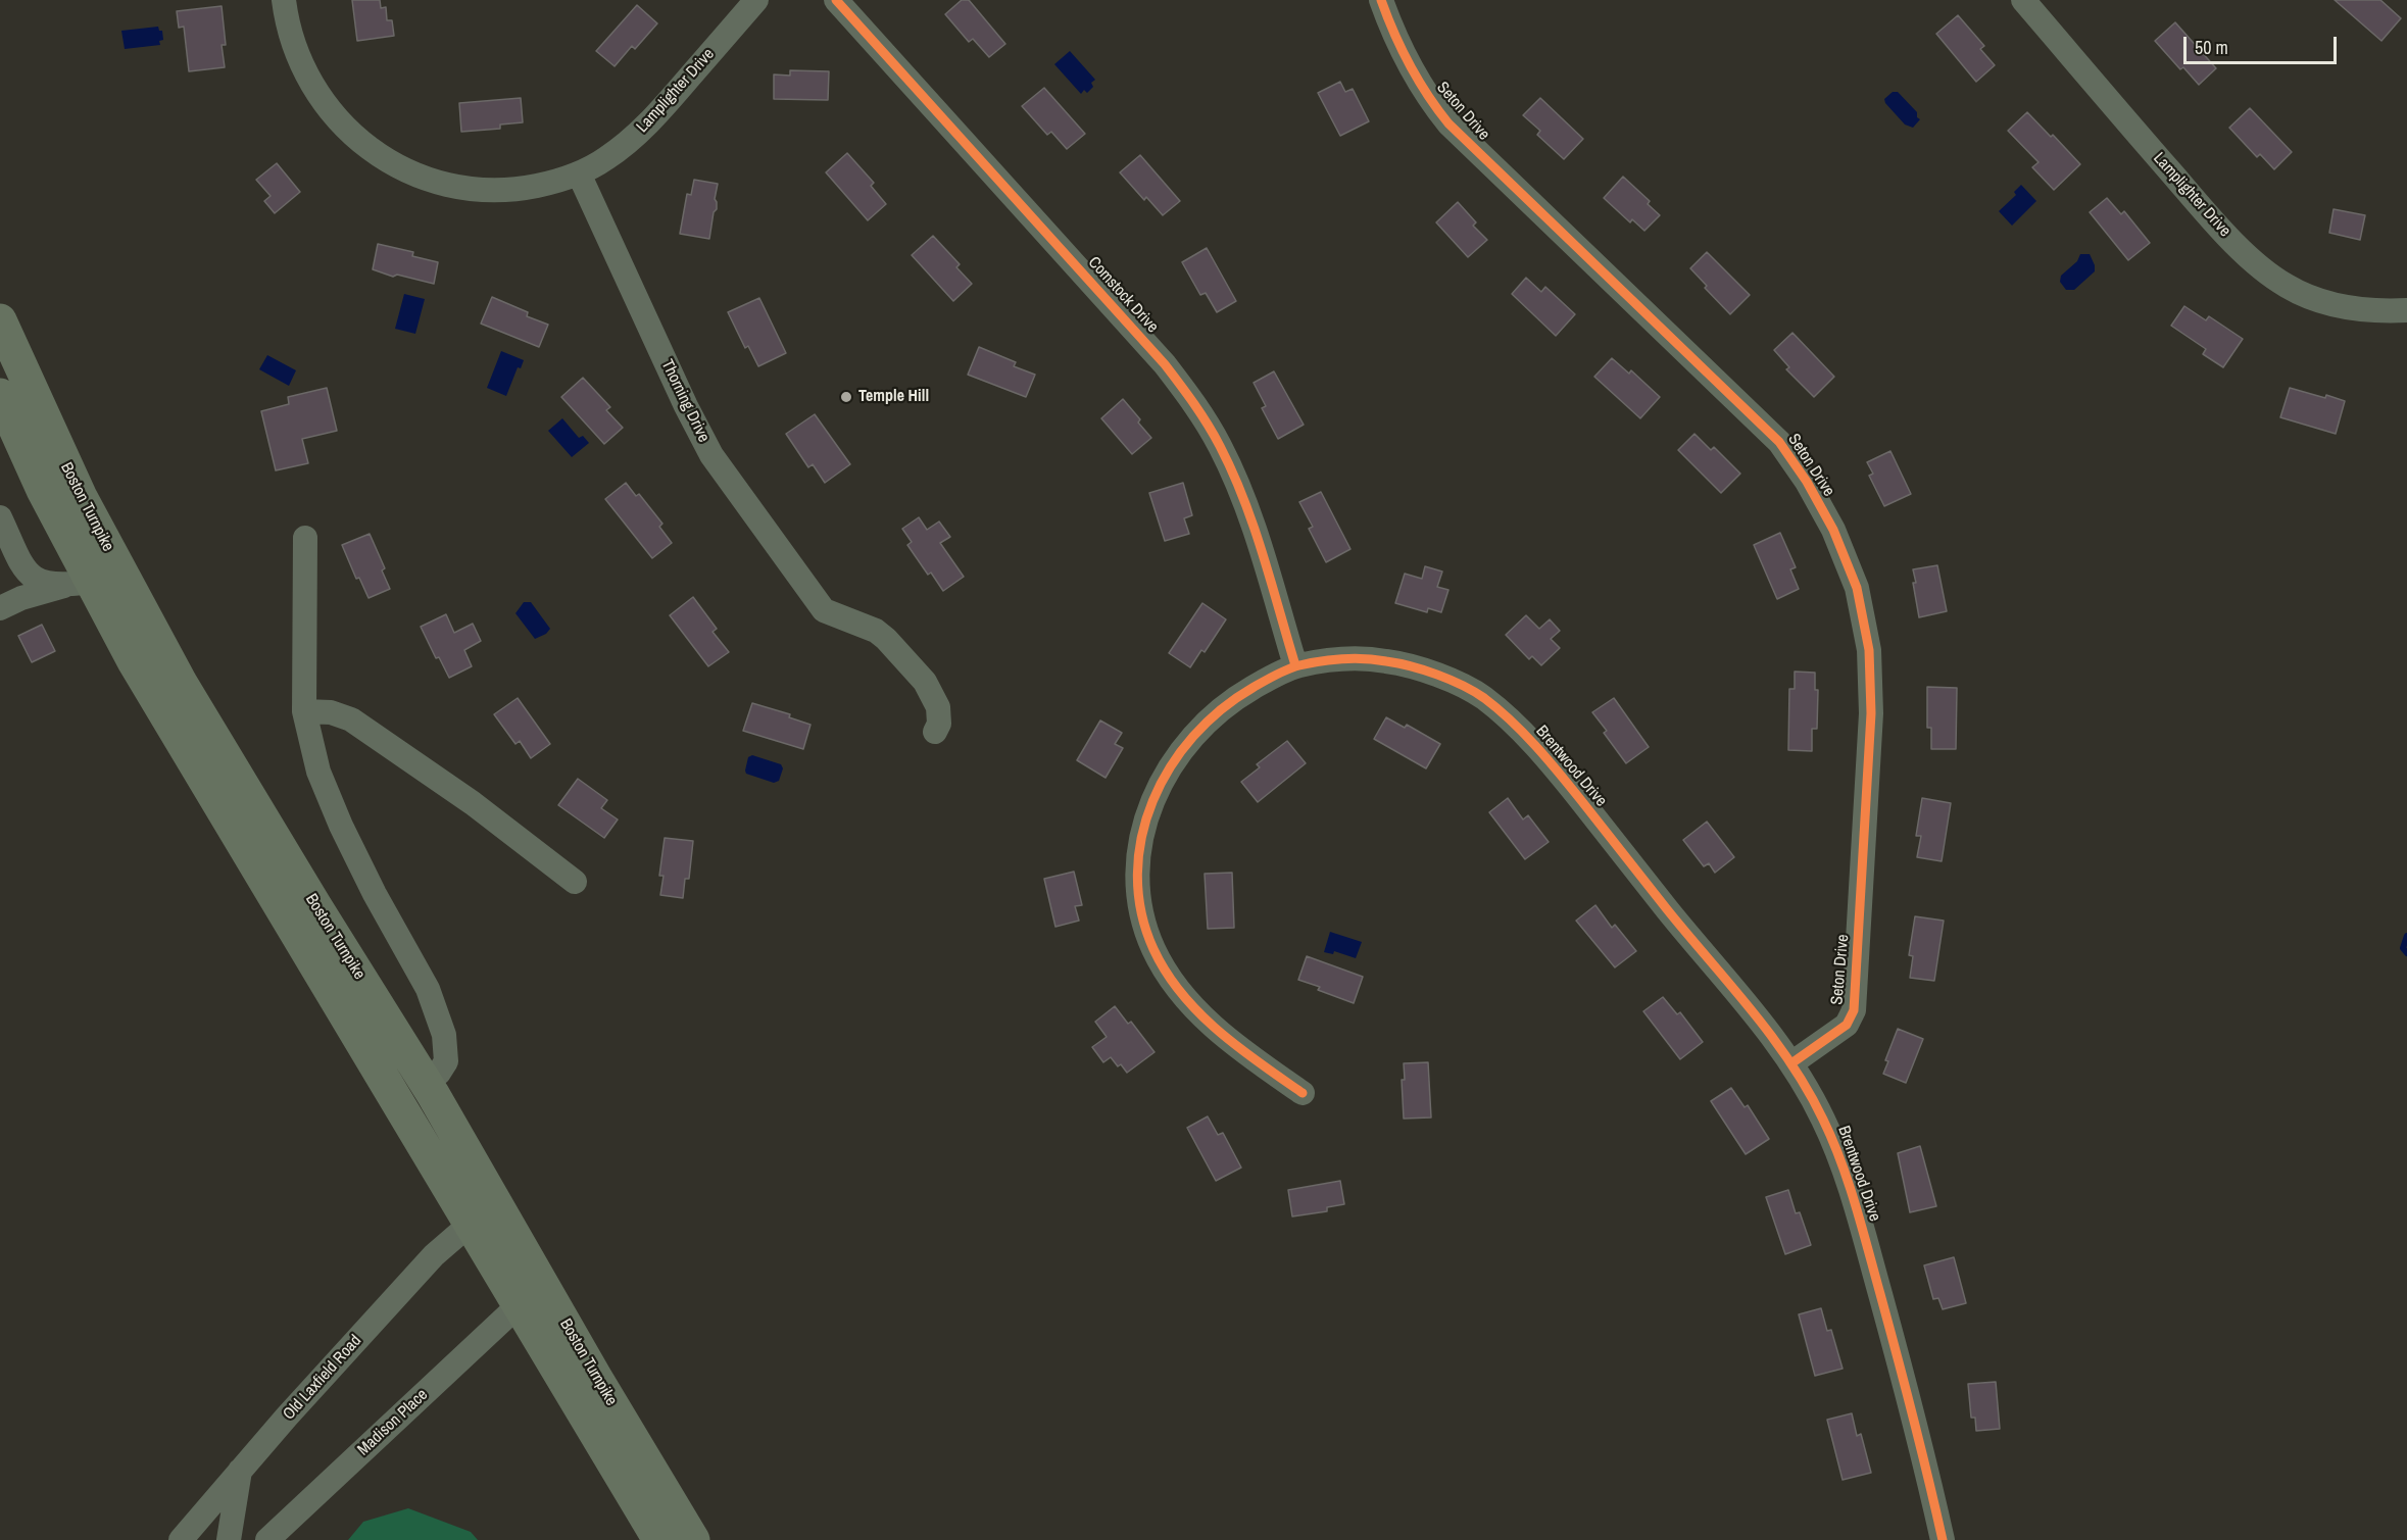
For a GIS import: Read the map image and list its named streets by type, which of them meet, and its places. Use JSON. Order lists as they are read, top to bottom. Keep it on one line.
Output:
{"streets":{"highway":["Boston Turnpike"],"street":["Lamplighter Drive","Seton Drive","Comstock Drive","Thorning Drive","Brentwood Drive","Old Laxfield Road","Madison Place"]},"crossings":[["Lamplighter Drive","Thorning Drive"],["Seton Drive","Brentwood Drive"],["Comstock Drive","Brentwood Drive"],["Boston Turnpike","Old Laxfield Road"],["Boston Turnpike","Madison Place"]],"places":["Temple Hill"],"scale_bar":"50 m"}
